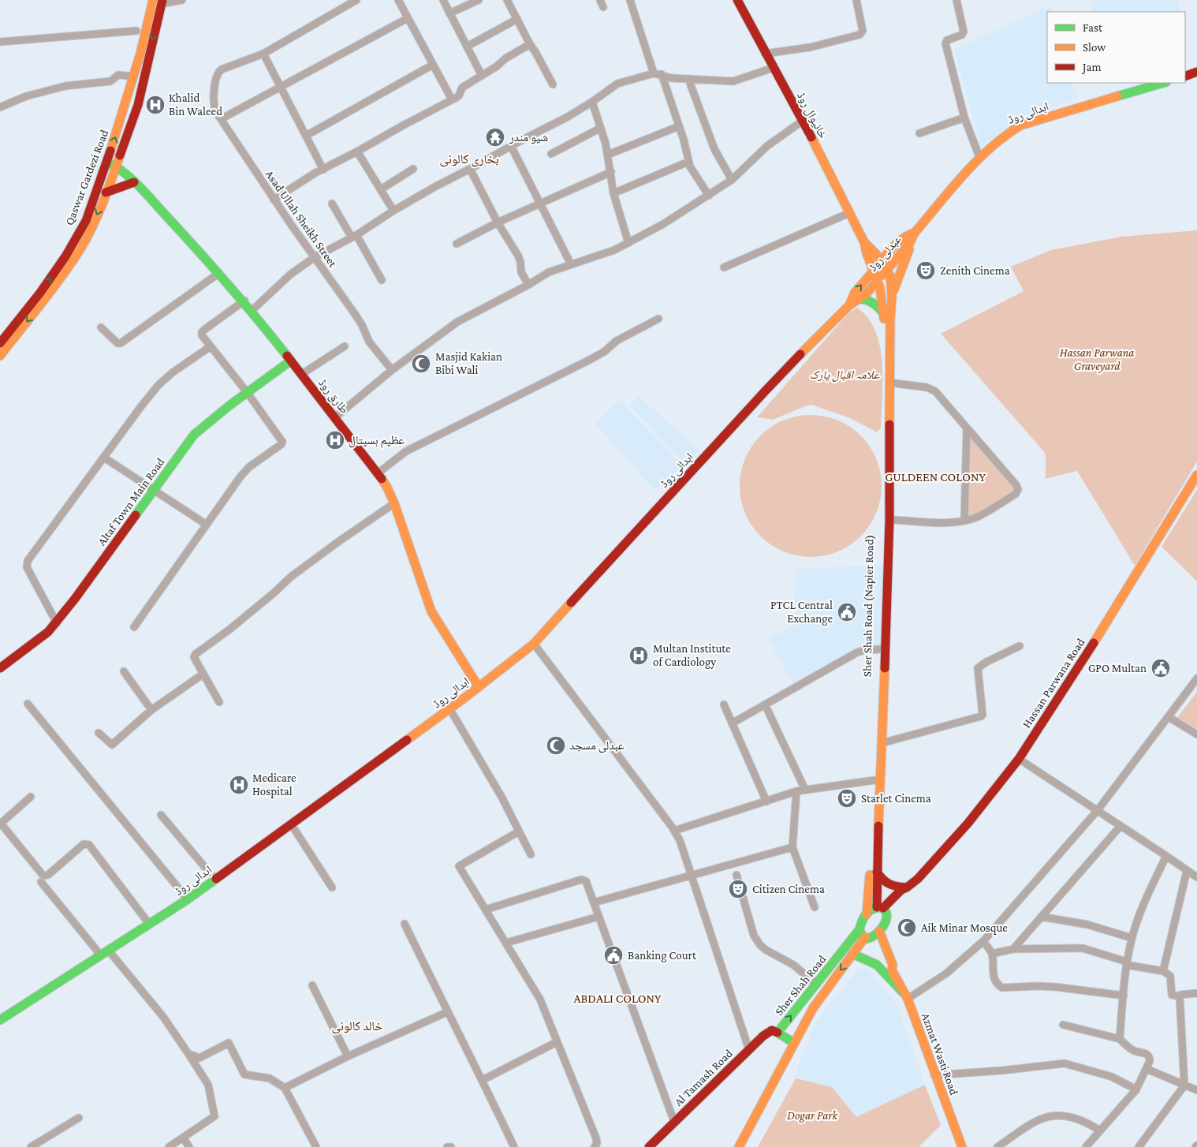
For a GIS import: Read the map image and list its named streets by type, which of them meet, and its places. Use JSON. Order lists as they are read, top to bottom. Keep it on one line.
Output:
{"streets":{"main road":["ابدالی روڈ","خانیوال روڈ","Qaswar Gardezi Road","عبدلی روڈ","طارق روڈ","Altaf Town Main Road","Sher Shah Road (Napier Road)","Hassan Parwana Road","Sher Shah Road","Azmat Wasti Road","Al Tamash Road"],"street":["Asad Ullah Sheikh Street"]},"crossings":[["ابدالی روڈ","عبدلی روڈ"],["ابدالی روڈ","طارق روڈ"],["خانیوال روڈ","عبدلی روڈ"],["Qaswar Gardezi Road","طارق روڈ"],["طارق روڈ","Altaf Town Main Road"],["Sher Shah Road (Napier Road)","Hassan Parwana Road"],["Sher Shah Road","Azmat Wasti Road"],["Sher Shah Road","Al Tamash Road"]],"districts":["بخاری کالونی","GULDEEN COLONY","ABDALI COLONY","خالد کالونی"],"parks":["Hassan Parwana Graveyard","علامہ اقبال پارک","Dogar Park"],"places":{"hospital":["Khalid Bin Waleed","عظیم ہسپتال","Multan Institute of Cardiology","Medicare Hospital"],"temple":["شیو مندر"],"theatre":["Zenith Cinema","Starlet Cinema","Citizen Cinema"],"mosque":["Masjid Kakian Bibi Wali","عبدلی مسجد","Aik Minar Mosque"],"public building":["PTCL Central Exchange","GPO Multan","Banking Court"]},"legend":["Fast","Slow","Jam"]}
